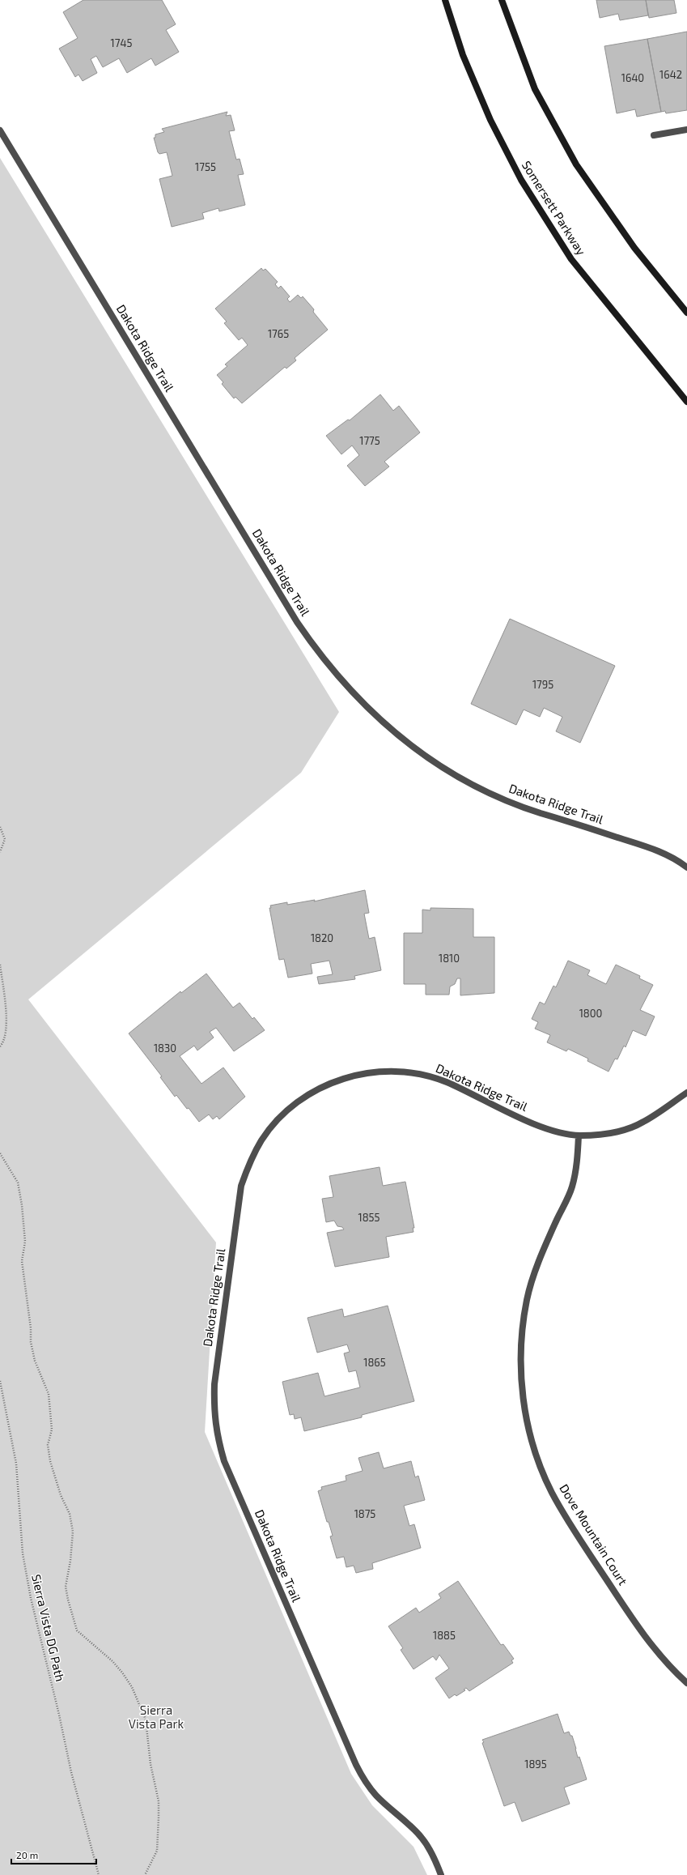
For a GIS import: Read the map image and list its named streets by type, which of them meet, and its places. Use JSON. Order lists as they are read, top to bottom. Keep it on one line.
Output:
{"streets":{"main road":["Somersett Parkway"],"street":["Dakota Ridge Trail","Dove Mountain Court"],"path":["Sierra Vista DG Path"]},"crossings":[["Dakota Ridge Trail","Dove Mountain Court"]],"parks":["Sierra Vista Park"],"house_numbers":["1745","1642","1640","1755","1765","1775","1795","1820","1810","1800","1830","1855","1865","1875","1885","1895"],"scale_bar":"20 m"}
